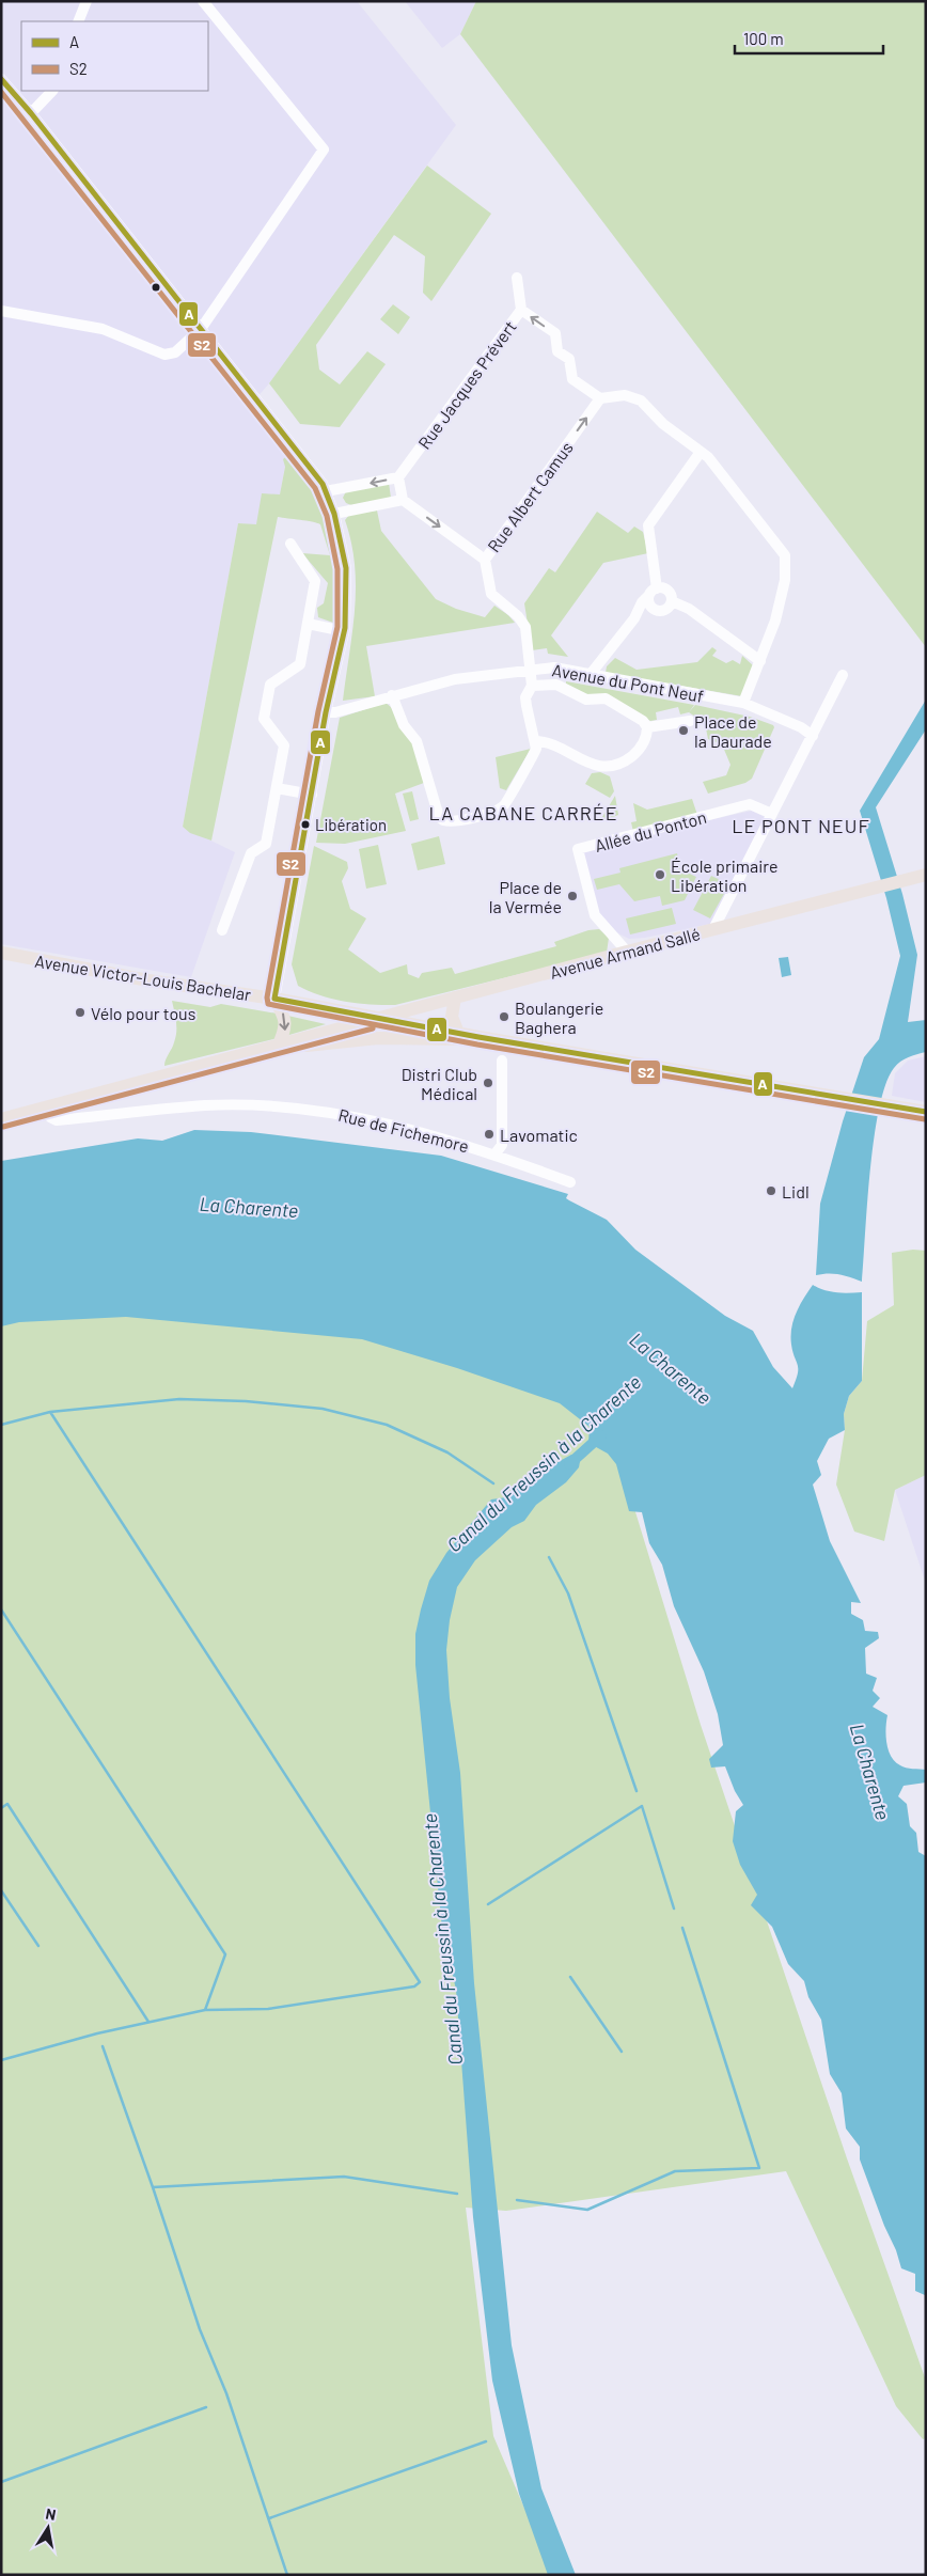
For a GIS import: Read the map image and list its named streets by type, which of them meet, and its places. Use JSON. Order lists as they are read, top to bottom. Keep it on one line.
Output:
{"streets":{"main road":["Avenue Armand Sallé","Avenue Victor-Louis Bachelar"],"street":["Rue Jacques Prévert","Rue Albert Camus","Avenue du Pont Neuf","Allée du Ponton","Rue de Fichemore"]},"crossings":[["Rue Jacques Prévert","Rue Albert Camus"],["Allée du Ponton","Avenue Armand Sallé"],["Avenue Armand Sallé","Avenue Victor-Louis Bachelar"]],"one_way":["Rue Jacques Prévert"],"districts":["LA CABANE CARRÉE","LE PONT NEUF"],"water":["La Charente","Canal du Freussin à la Charente"],"places":["Place de la Daurade","Libération","École primaire Libération","Place de la Vermée","Vélo pour tous","Boulangerie Baghera","Distri Club Médical","Lavomatic","Lidl"],"lines":["transit line A","transit line S2"],"legend":["A","S2"],"scale_bar":"100 m","north":"top"}
